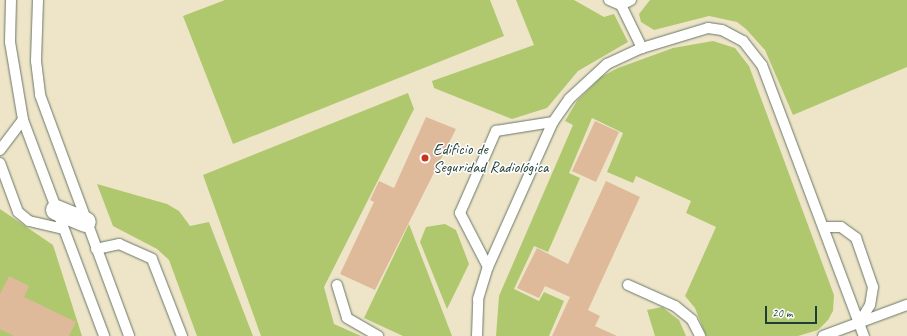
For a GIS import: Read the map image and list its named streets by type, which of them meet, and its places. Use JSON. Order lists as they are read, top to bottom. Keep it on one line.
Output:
{"places":["Edificio de Seguridad Radiológica"],"scale_bar":"20 m"}
